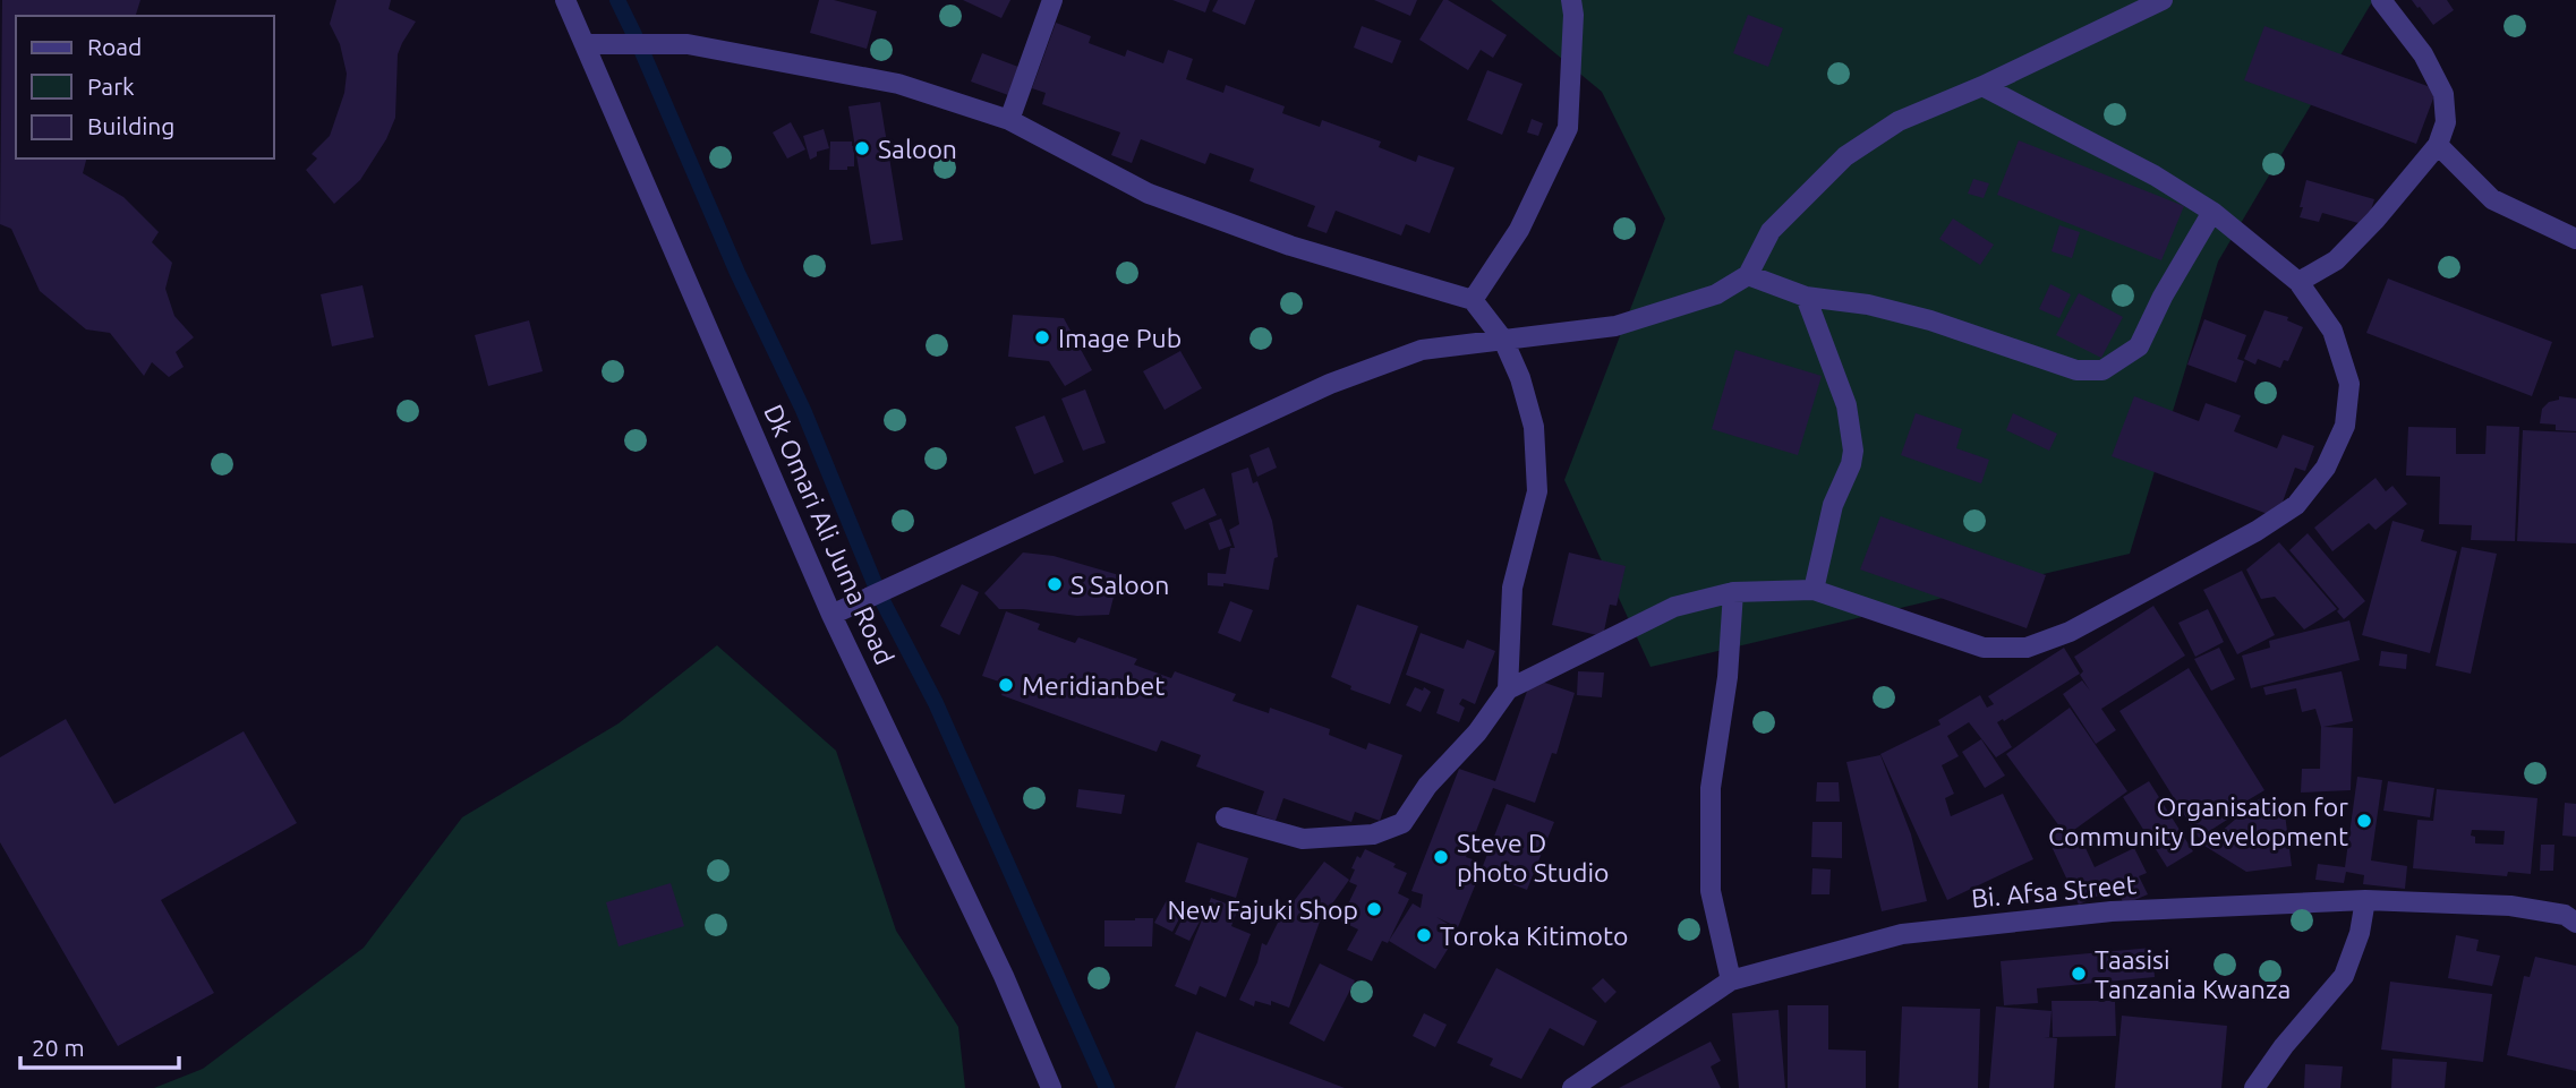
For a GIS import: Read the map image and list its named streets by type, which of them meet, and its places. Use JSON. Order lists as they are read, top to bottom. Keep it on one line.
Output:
{"streets":{"street":["Dk Omari Ali Juma Road","Bi. Afsa Street"]},"places":["Saloon","Image Pub","S Saloon","Meridianbet","Organisation for Community Development","Steve D photo Studio","New Fajuki Shop","Toroka Kitimoto","Taasisi Tanzania Kwanza"],"legend":["Road","Park","Building"],"scale_bar":"20 m"}
